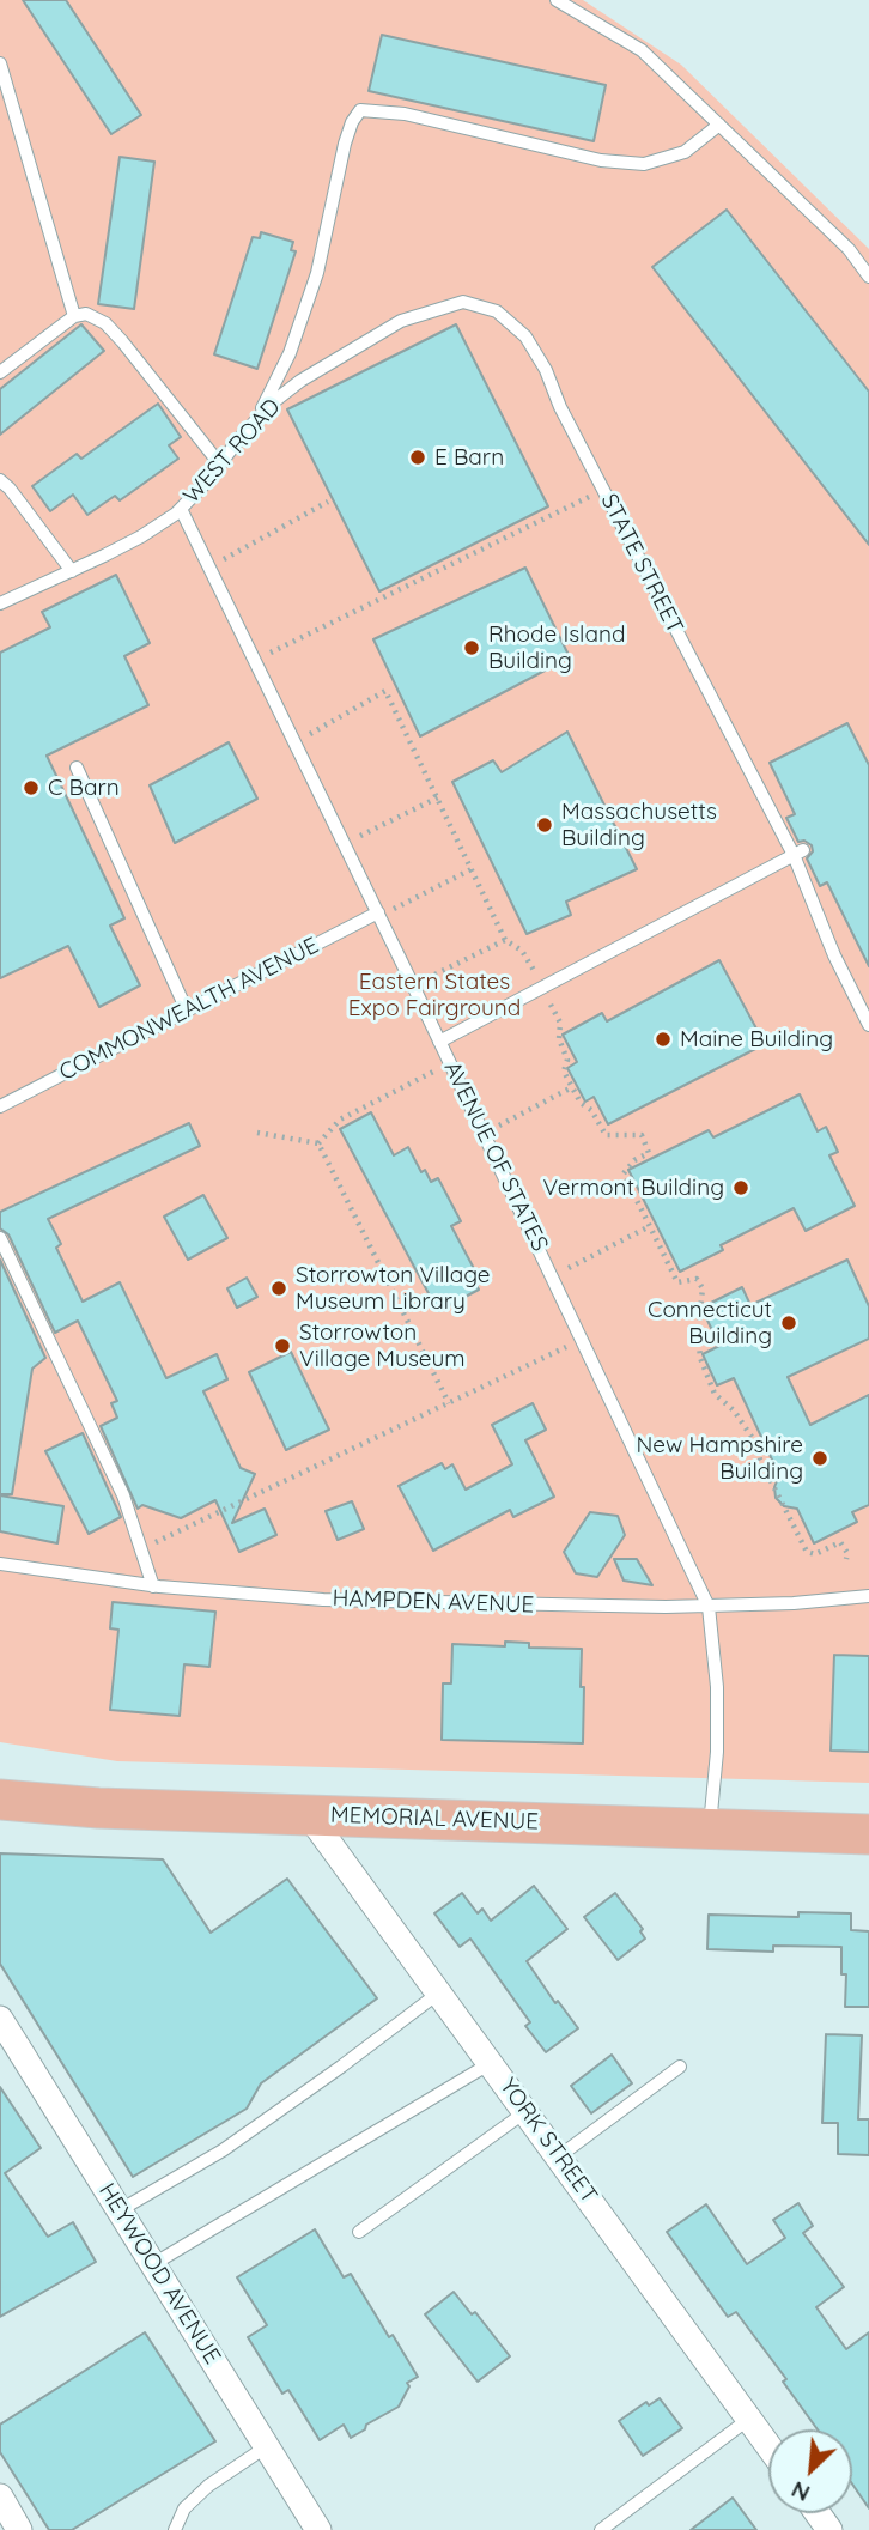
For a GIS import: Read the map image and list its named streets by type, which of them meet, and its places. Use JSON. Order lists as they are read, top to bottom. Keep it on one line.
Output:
{"streets":{"main road":["MEMORIAL AVENUE"],"street":["YORK STREET","HEYWOOD AVENUE"],"lane":["WEST ROAD","STATE STREET","COMMONWEALTH AVENUE","AVENUE OF STATES","HAMPDEN AVENUE"]},"crossings":[["WEST ROAD","STATE STREET"],["WEST ROAD","AVENUE OF STATES"],["COMMONWEALTH AVENUE","AVENUE OF STATES"],["AVENUE OF STATES","HAMPDEN AVENUE"],["AVENUE OF STATES","MEMORIAL AVENUE"],["MEMORIAL AVENUE","YORK STREET"]],"parks":["Eastern States Expo Fairground"],"places":["E Barn","Rhode Island Building","C Barn","Massachusetts Building","Maine Building","Vermont Building","Storrowton Village Museum Library","Connecticut Building","Storrowton Village Museum","New Hampshire Building"],"north":"bottom left"}
